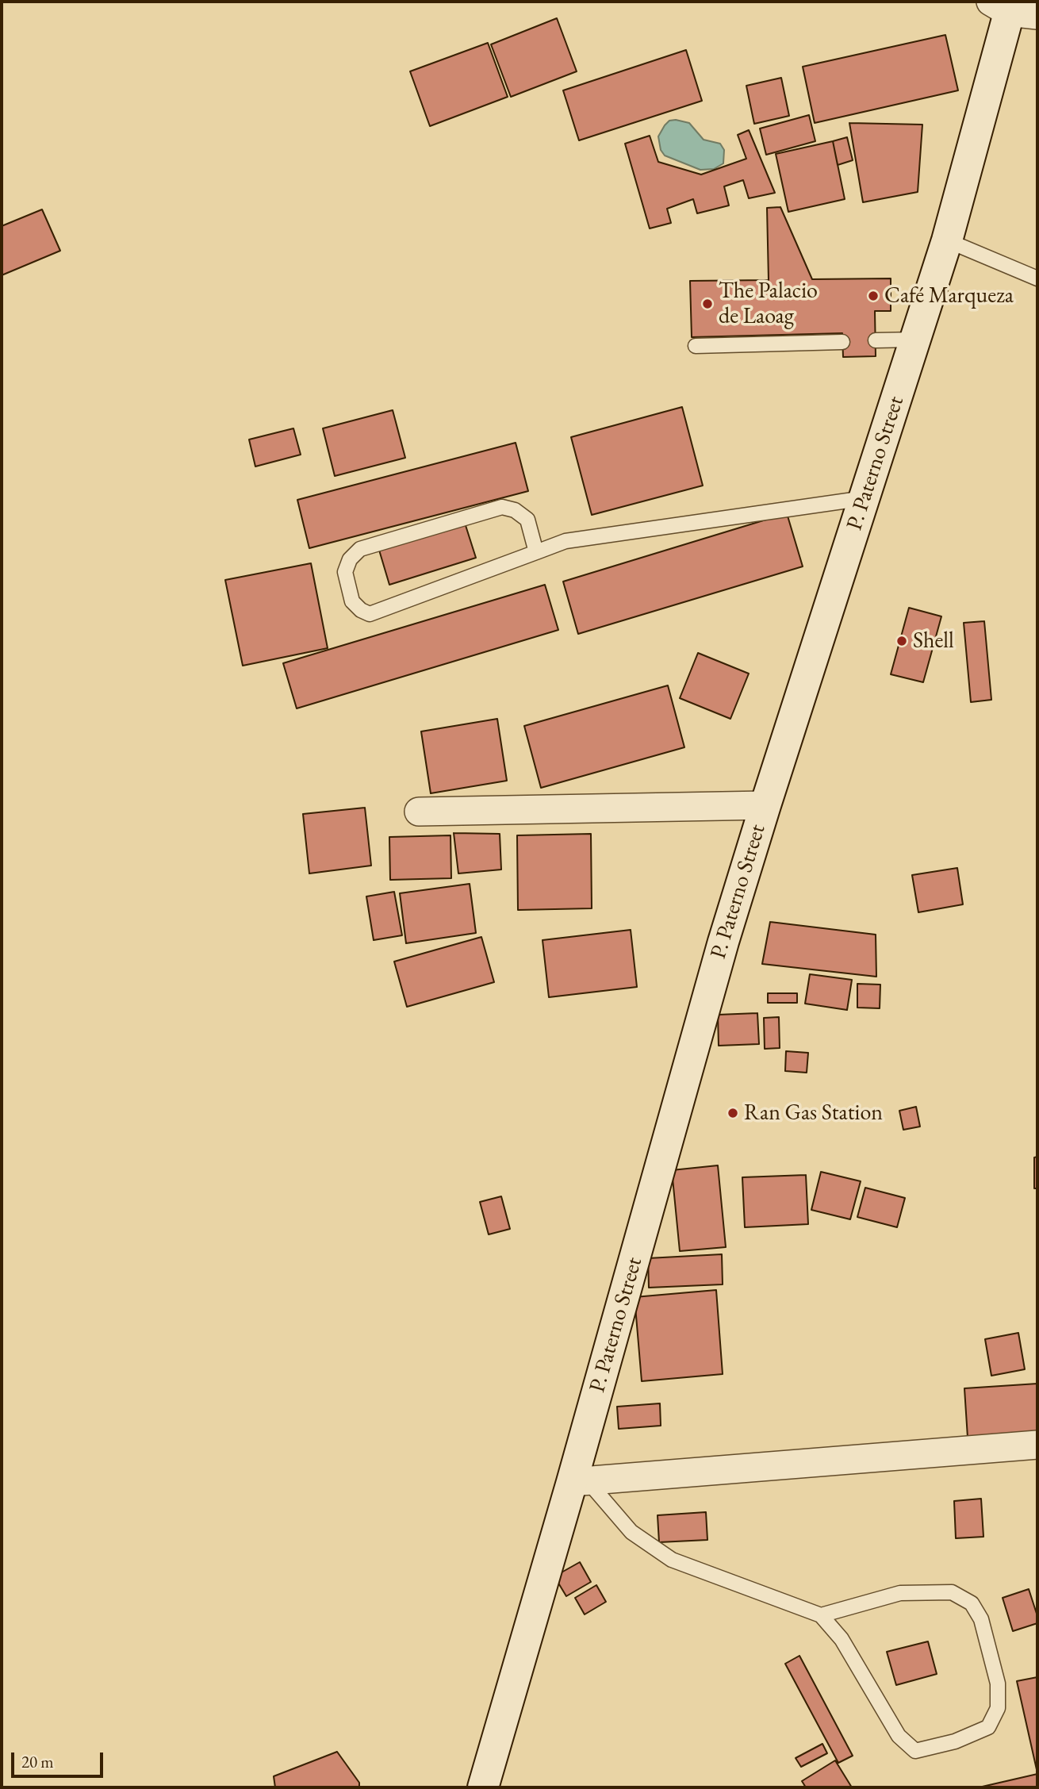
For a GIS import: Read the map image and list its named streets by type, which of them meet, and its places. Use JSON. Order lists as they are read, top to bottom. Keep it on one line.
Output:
{"streets":{"main road":["P. Paterno Street"]},"places":["Café Marqueza","The Palacio de Laoag","Shell","Ran Gas Station"],"scale_bar":"20 m"}
